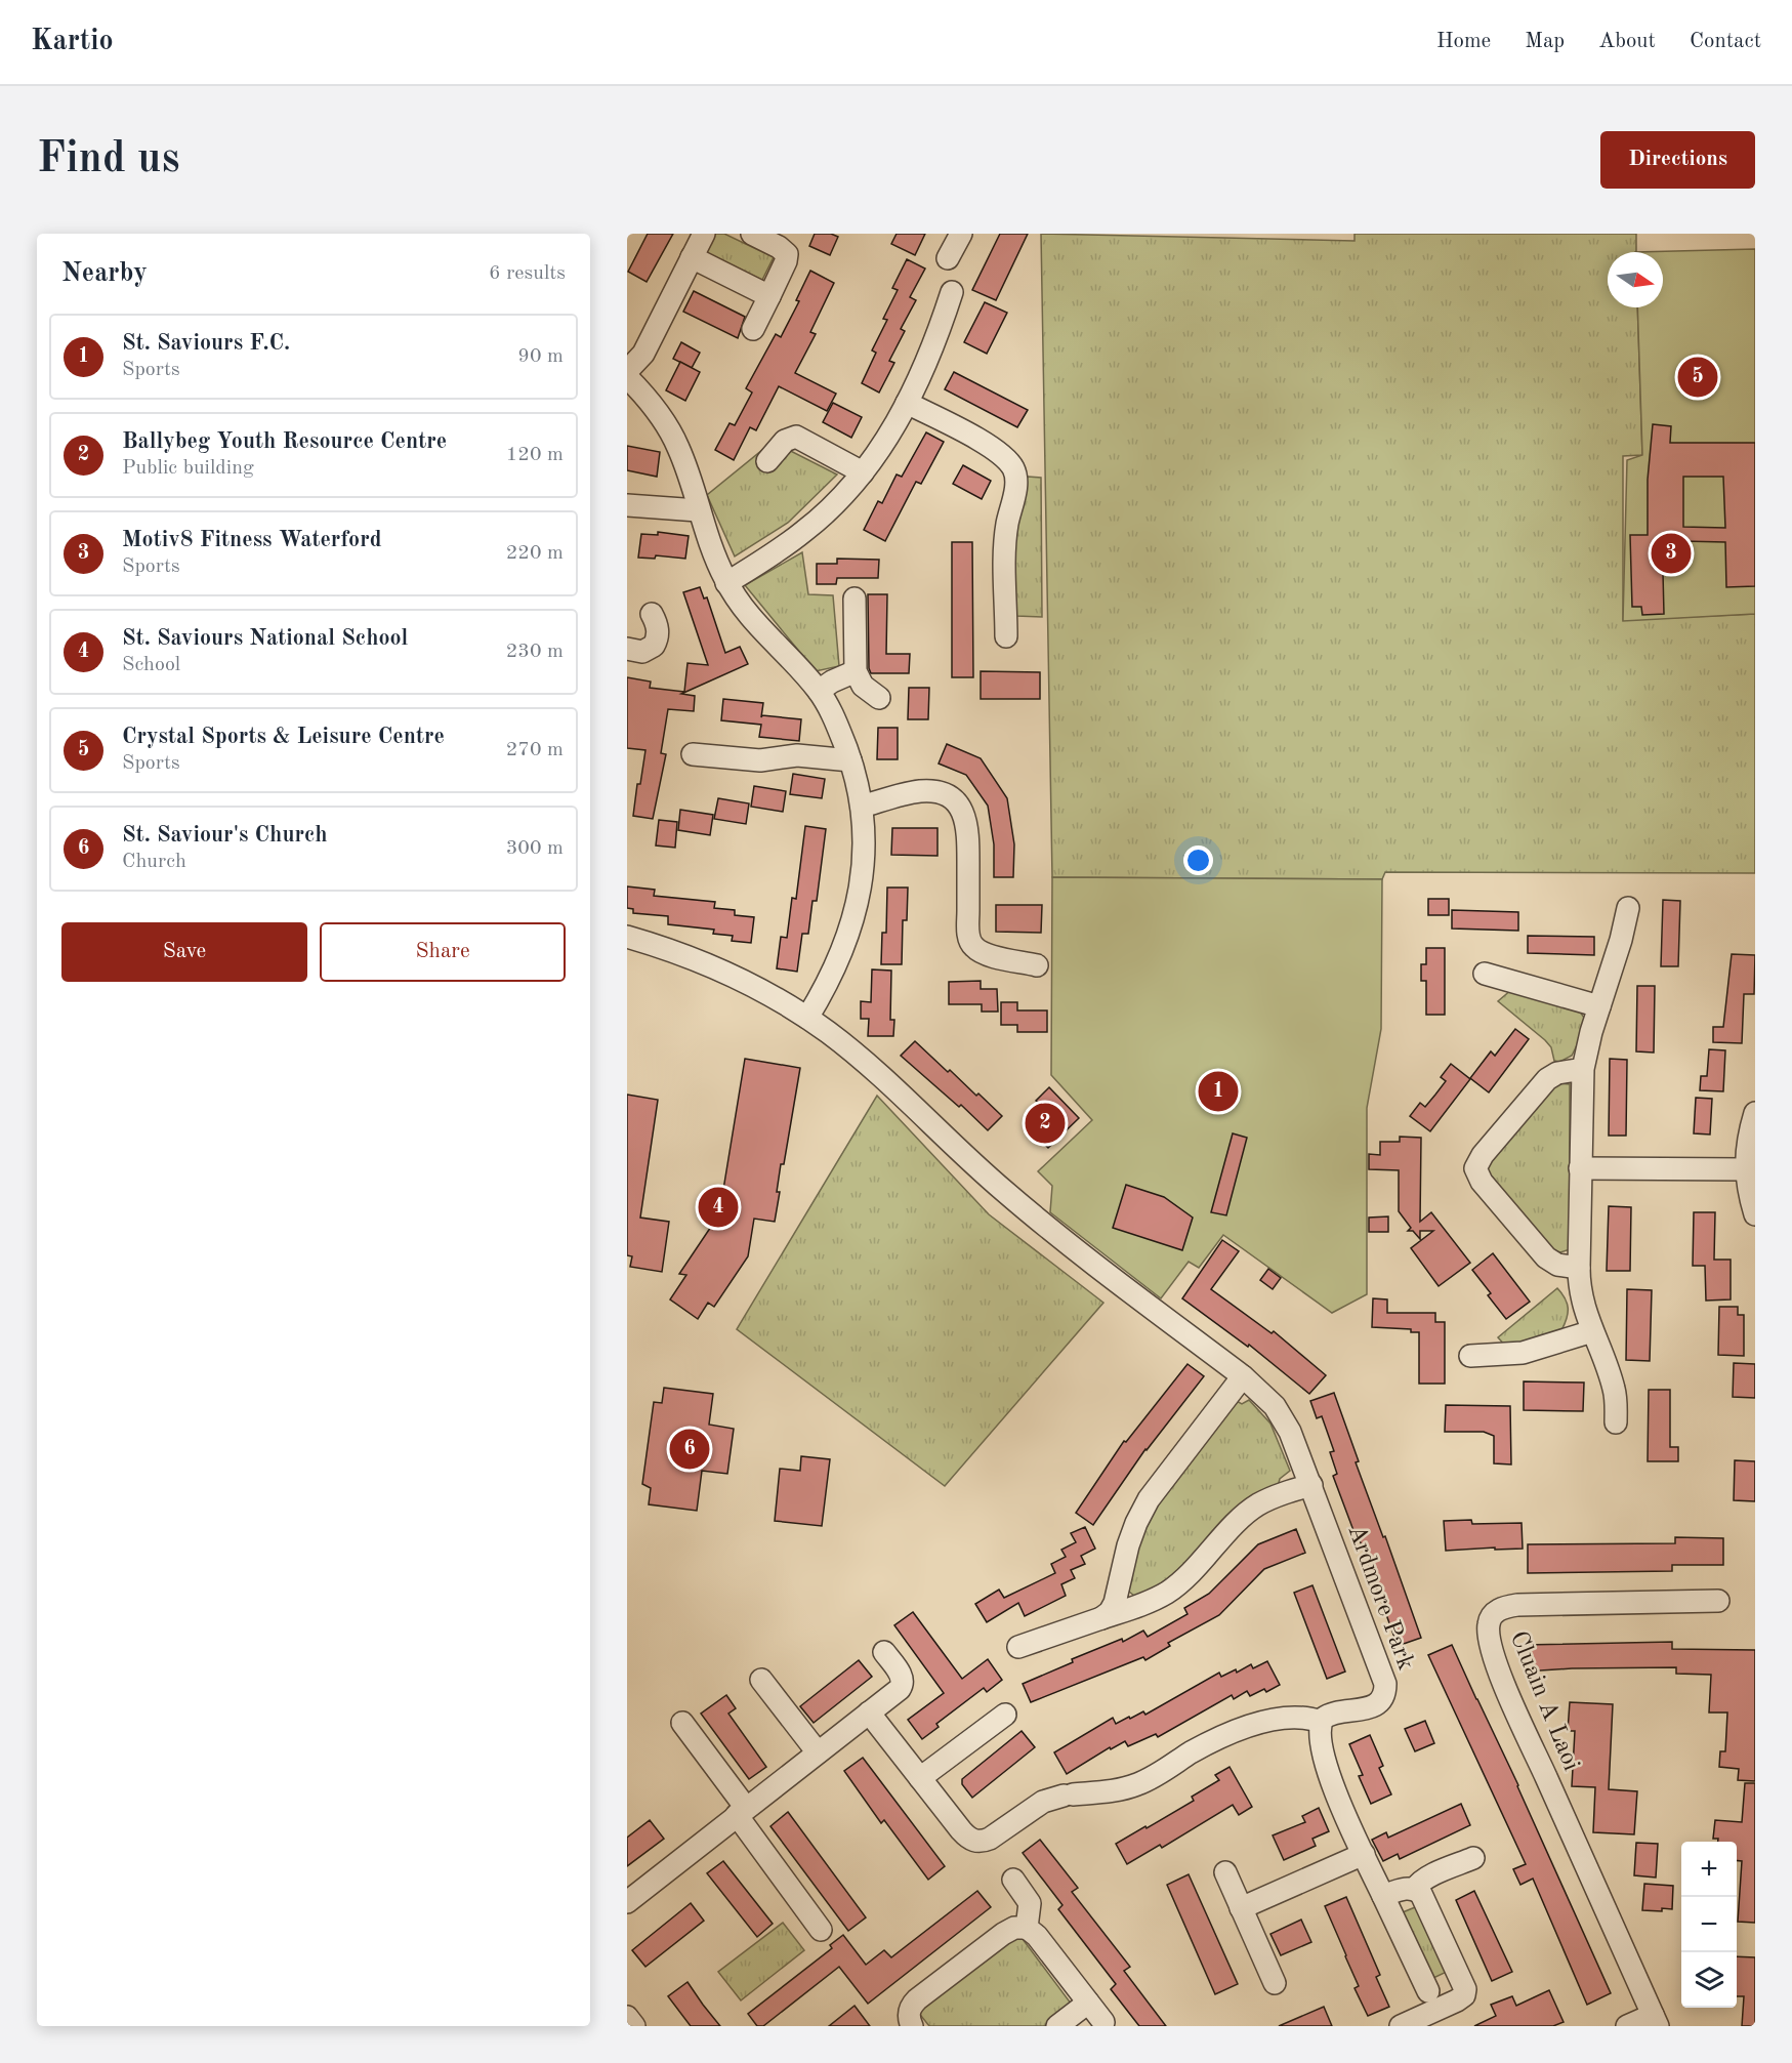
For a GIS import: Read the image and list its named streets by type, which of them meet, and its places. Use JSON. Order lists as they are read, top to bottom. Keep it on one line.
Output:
{"streets":{"street":["Ardmore Park","Cluain A Laoi"]},"north":"right","page":{"header":"Kartio","nav":["Home","Map","About","Contact"],"buttons":["Directions",["Save","Share"]],"title":"Find us","heading":["Nearby","6 results"],"list":[{"mark":"1","name":"St. Saviours F.C.","note":"Sports","value":"90 m"},{"mark":"2","name":"Ballybeg Youth Resource Centre","note":"Public building","value":"120 m"},{"mark":"3","name":"Motiv8 Fitness Waterford","note":"Sports","value":"220 m"},{"mark":"4","name":"St. Saviours National School","note":"School","value":"230 m"},{"mark":"5","name":"Crystal Sports & Leisure Centre","note":"Sports","value":"270 m"},{"mark":"6","name":"St. Saviour's Church","note":"Church","value":"300 m"}],"pins":["5","3","1","2","4","6"],"map_buttons":["+","−"]}}
